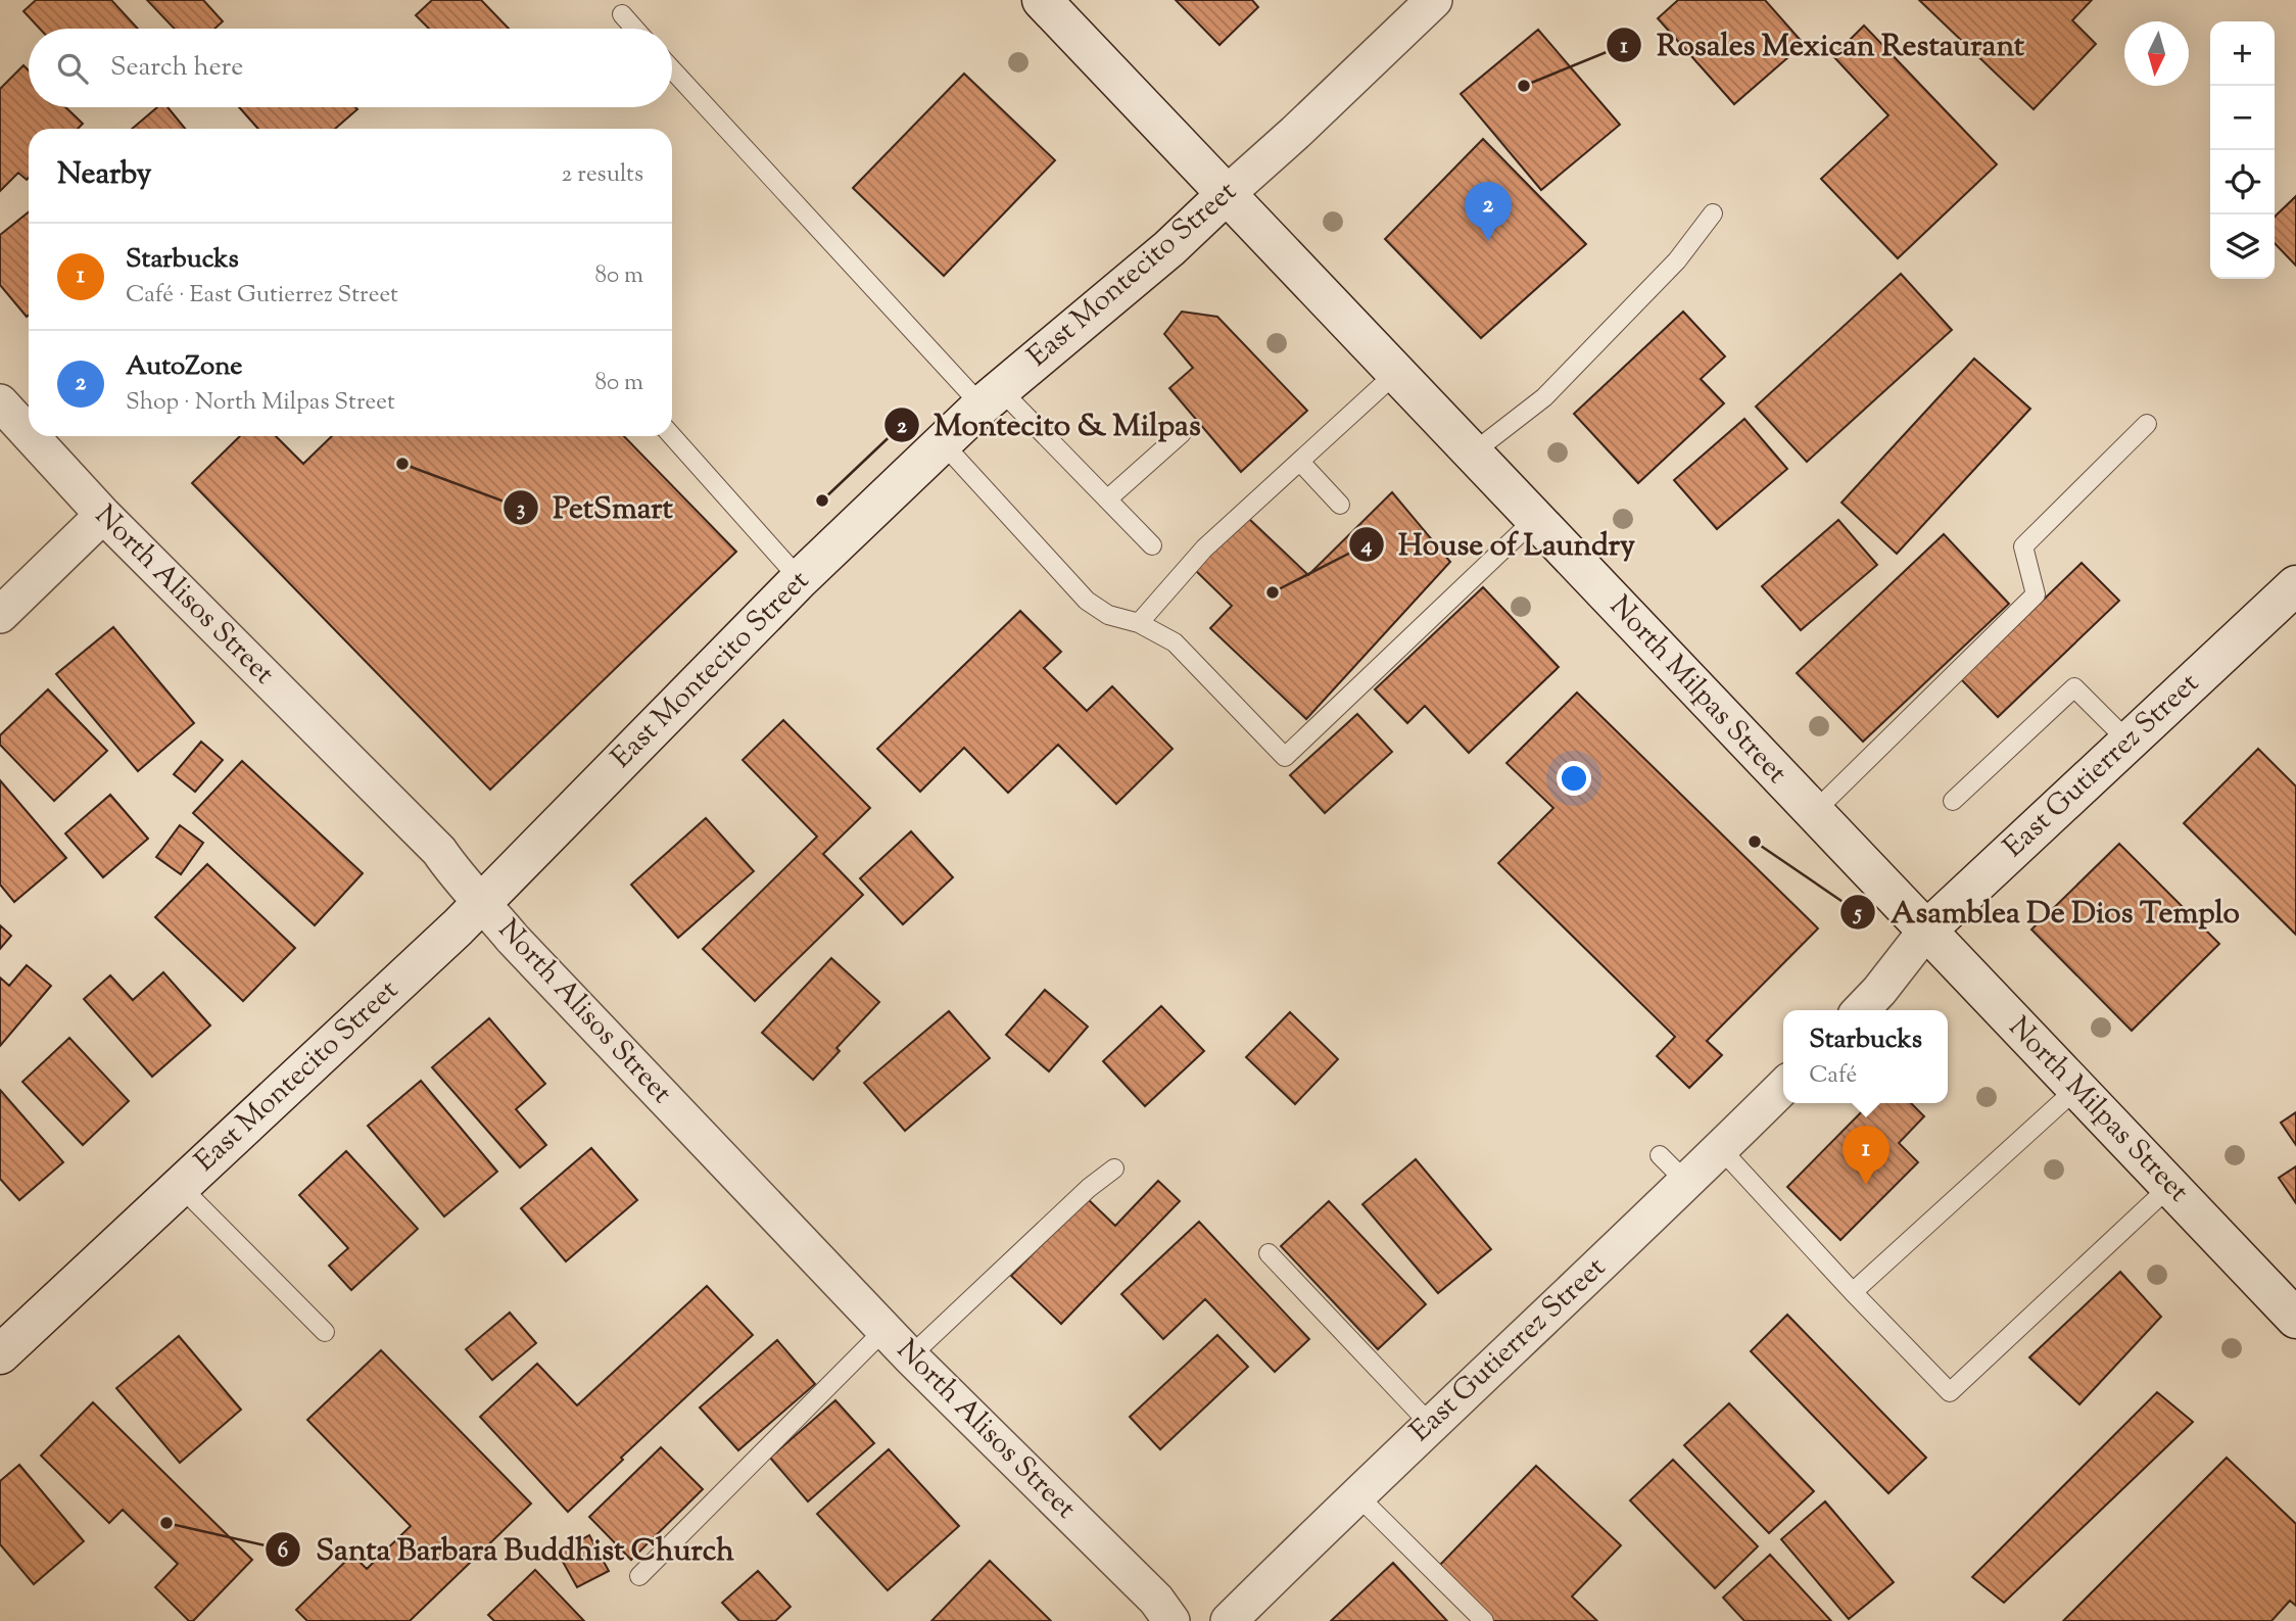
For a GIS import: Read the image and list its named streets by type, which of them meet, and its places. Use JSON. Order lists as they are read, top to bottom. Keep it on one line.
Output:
{"streets":{"main road":["East Montecito Street","North Milpas Street","East Gutierrez Street"],"street":["North Alisos Street"]},"crossings":[["East Montecito Street","North Alisos Street"],["East Montecito Street","North Milpas Street"],["North Milpas Street","East Gutierrez Street"]],"places":["Rosales Mexican Restaurant","PetSmart","Montecito & Milpas","House of Laundry","Asamblea De Dios Templo","Santa Barbara Buddhist Church"],"north":"bottom","page":{"map_buttons":["+","−"],"search":"Search here","heading":["Nearby","2 results"],"pins":["2","1"],"list":[{"mark":"1","name":"Starbucks","note":"Café · East Gutierrez Street","value":"80 m"},{"mark":"2","name":"AutoZone","note":"Shop · North Milpas Street","value":"80 m"}],"popup":["Starbucks","Café"]}}
